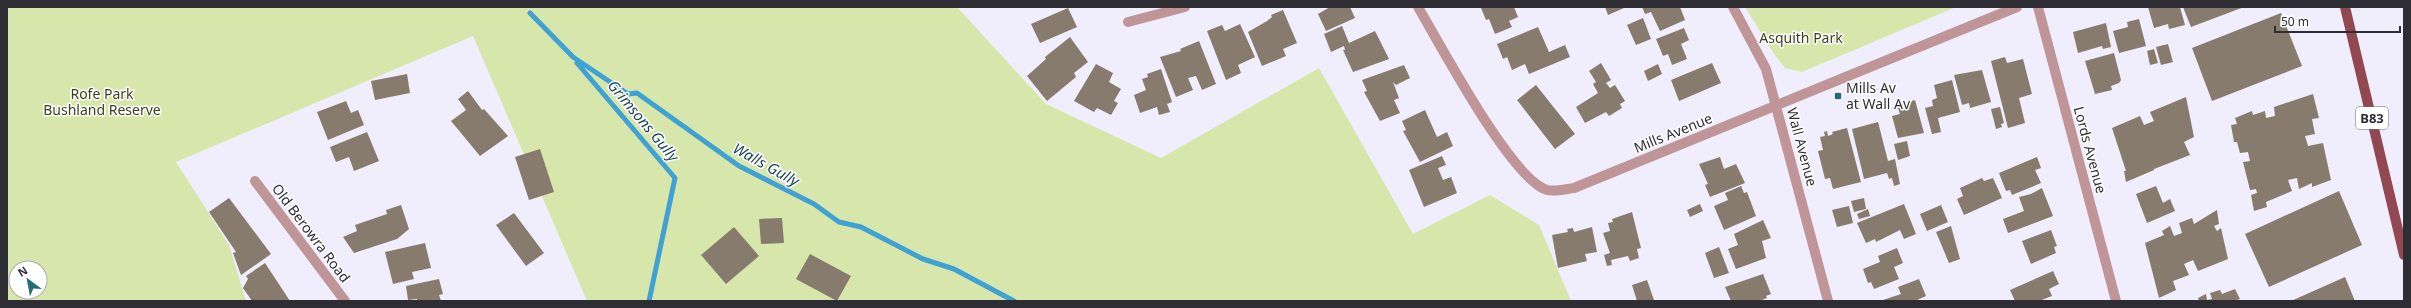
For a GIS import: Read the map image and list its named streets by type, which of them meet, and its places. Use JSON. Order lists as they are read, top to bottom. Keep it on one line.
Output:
{"streets":{"main road":["B83"],"street":["Mills Avenue","Wall Avenue","Lords Avenue","Old Berowra Road"]},"crossings":[["Mills Avenue","Wall Avenue"]],"water":["Grimsons Gully","Walls Gully"],"parks":["Asquith Park","Rofe Park Bushland Reserve"],"places":{"transit":["Mills Av at Wall Av"]},"scale_bar":"50 m","north":"top left"}
